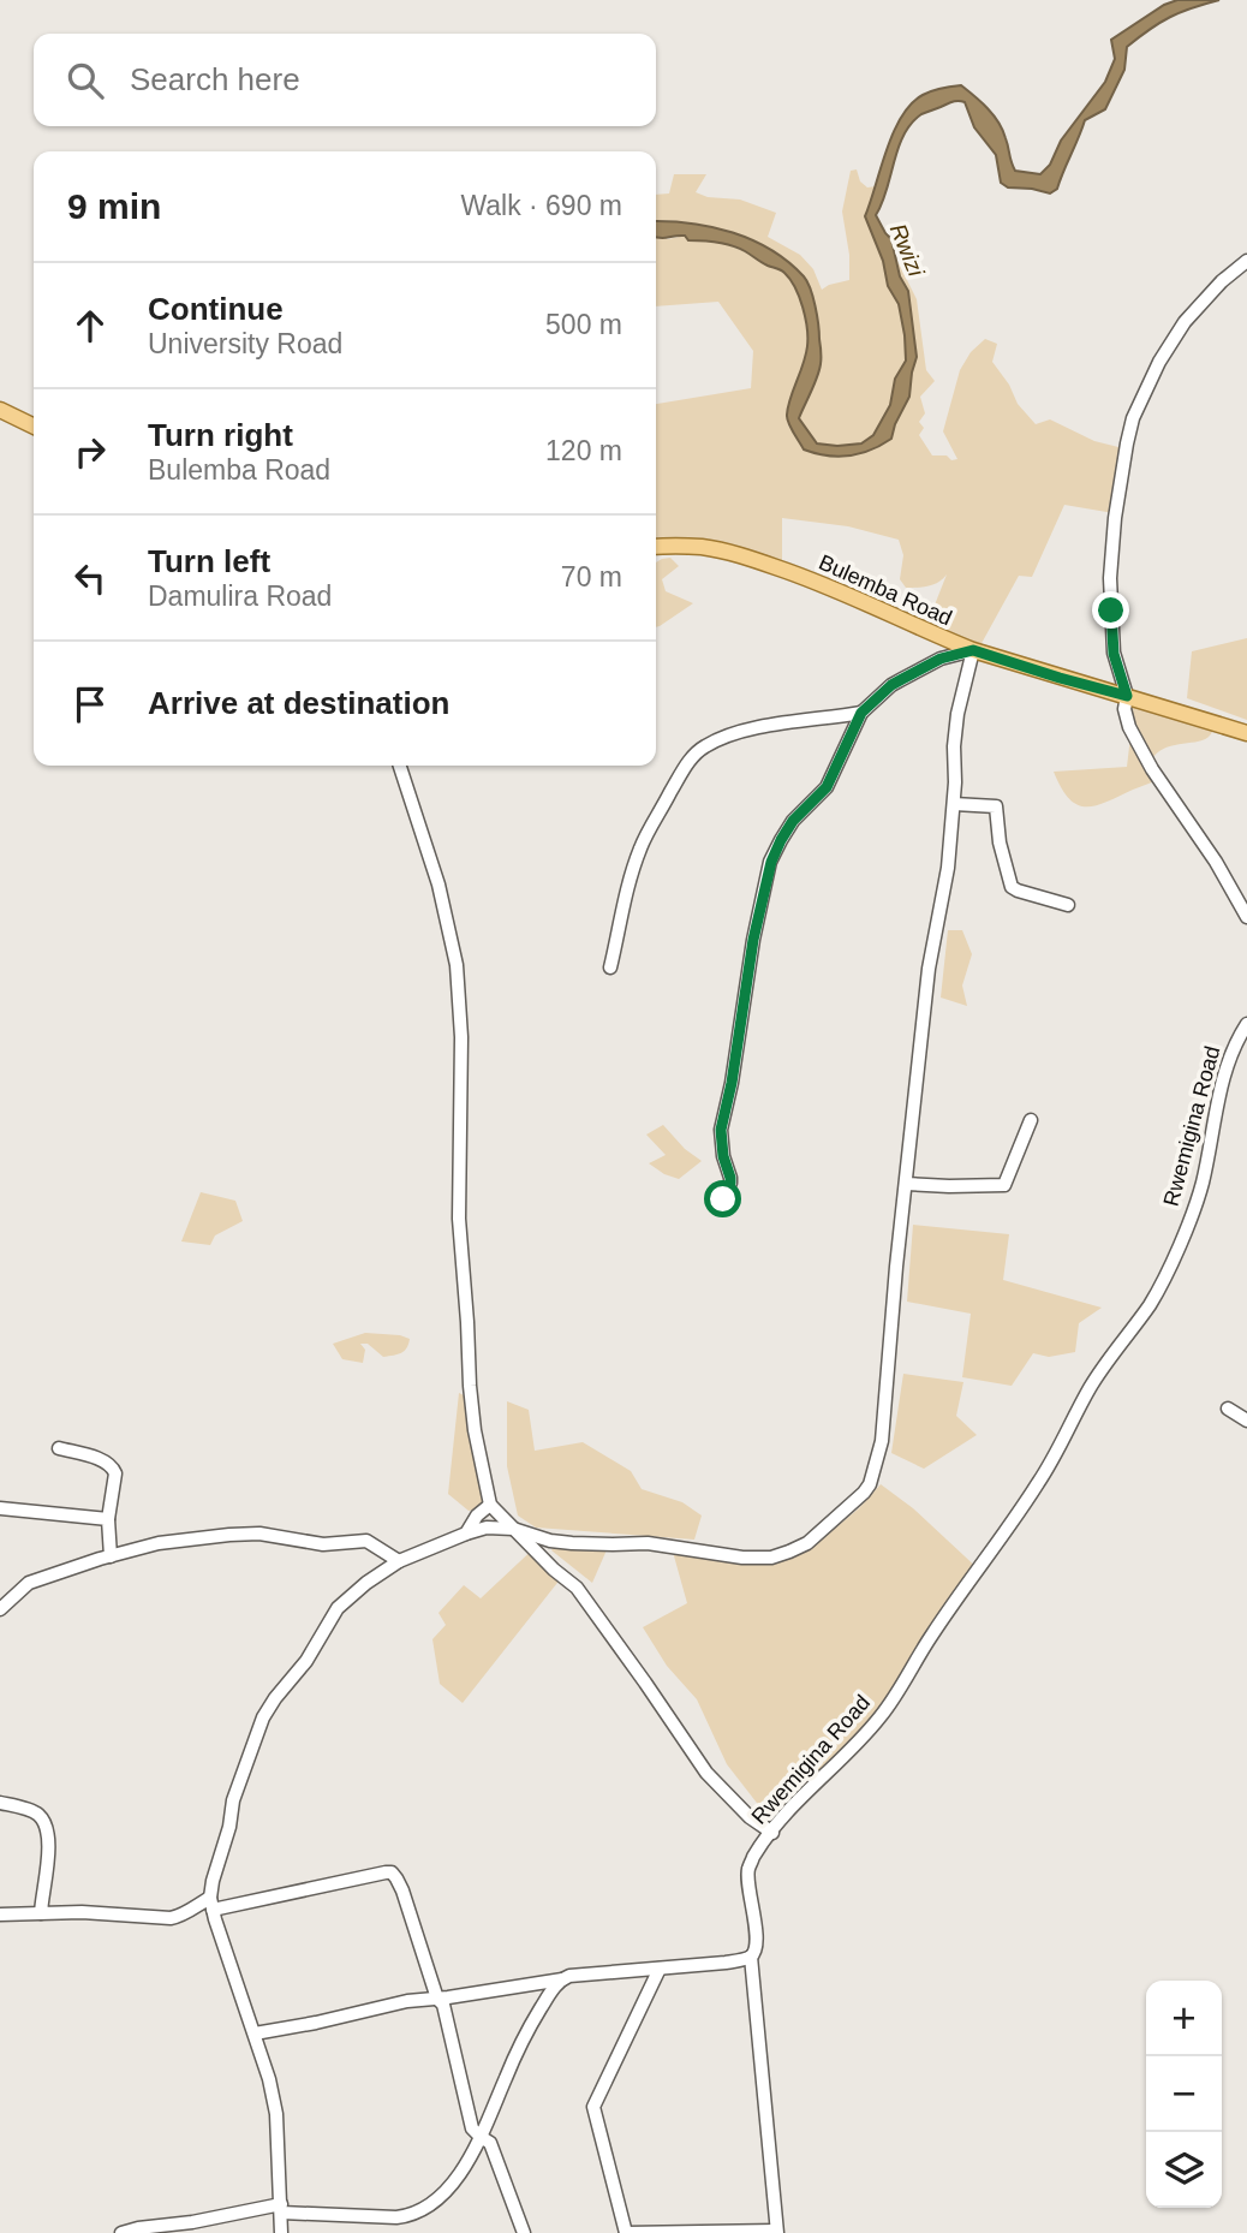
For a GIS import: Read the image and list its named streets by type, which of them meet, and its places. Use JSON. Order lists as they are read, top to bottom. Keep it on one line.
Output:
{"streets":{"main road":["Bulemba Road"],"street":["Rwemigina Road"]},"water":["Rwizi"],"page":{"search":"Search here","heading":["9 min","Walk · 690 m"],"list":[["Continue","University Road","500 m"],["Turn right","Bulemba Road","120 m"],["Turn left","Damulira Road","70 m"],"Arrive at destination"],"map_buttons":["+","−"]}}
